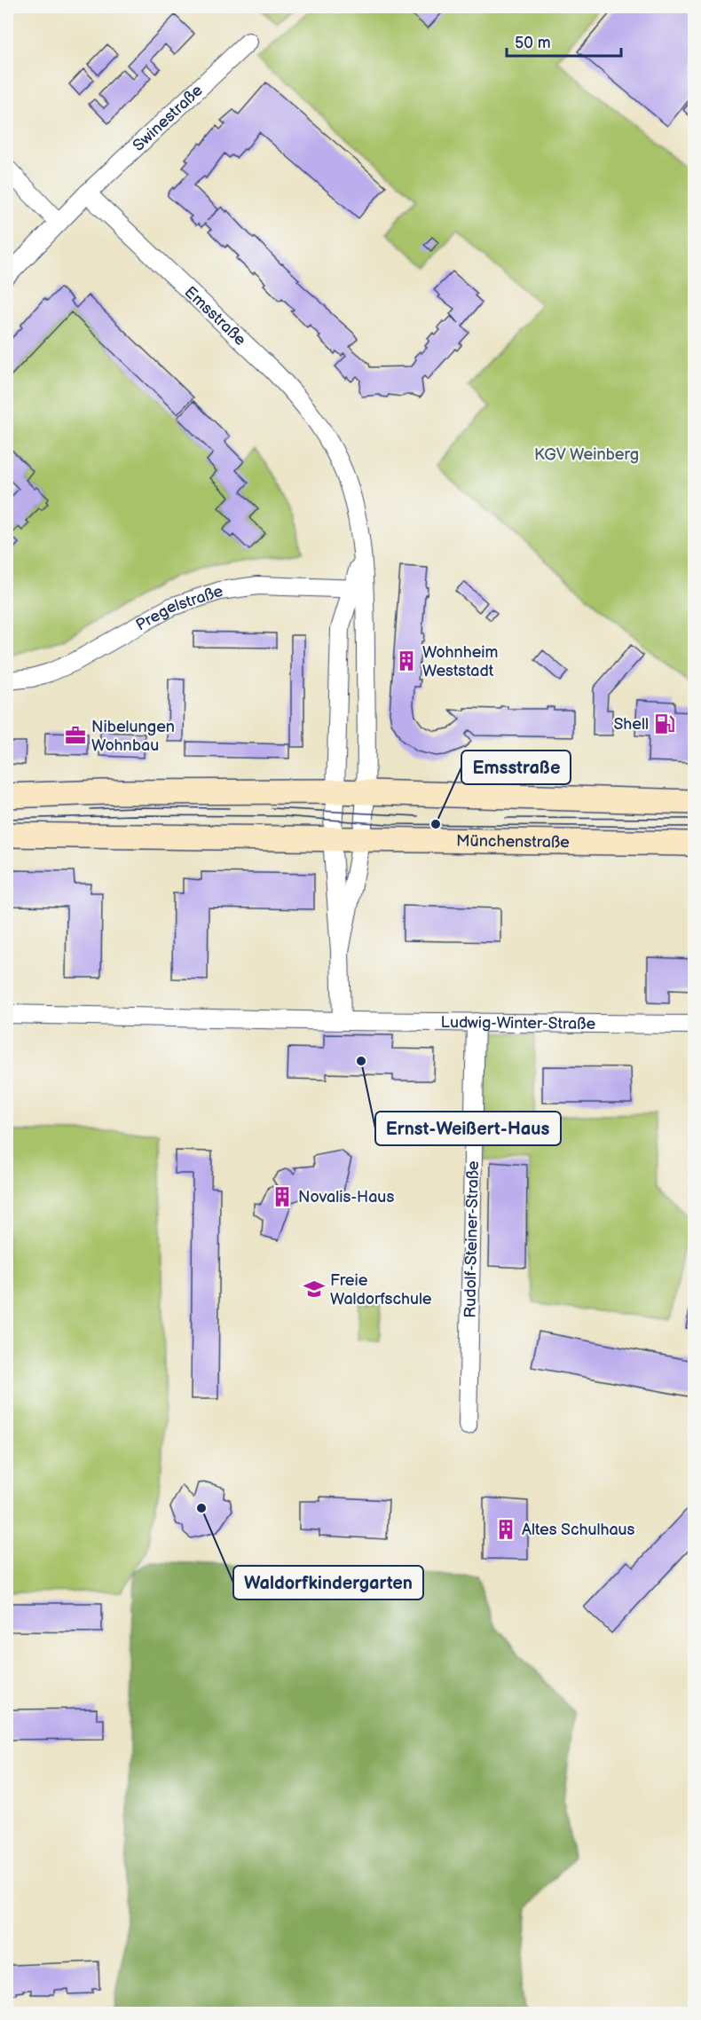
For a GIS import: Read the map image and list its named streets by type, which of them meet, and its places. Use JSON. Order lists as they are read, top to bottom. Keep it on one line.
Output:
{"streets":{"main road":["Münchenstraße"],"street":["Swinestraße","Emsstraße","Pregelstraße","Ludwig-Winter-Straße","Rudolf-Steiner-Straße"]},"crossings":[["Swinestraße","Emsstraße"],["Emsstraße","Pregelstraße"],["Emsstraße","Münchenstraße"],["Ludwig-Winter-Straße","Rudolf-Steiner-Straße"]],"parks":["KGV Weinberg"],"places":{"building":["Wohnheim Weststadt","Novalis-Haus","Altes Schulhaus"],"fuel station":["Shell"],"office":["Nibelungen Wohnbau"],"other":["Emsstraße","Ernst-Weißert-Haus","Waldorfkindergarten"],"school or university":["Freie Waldorfschule"]},"scale_bar":"50 m"}
